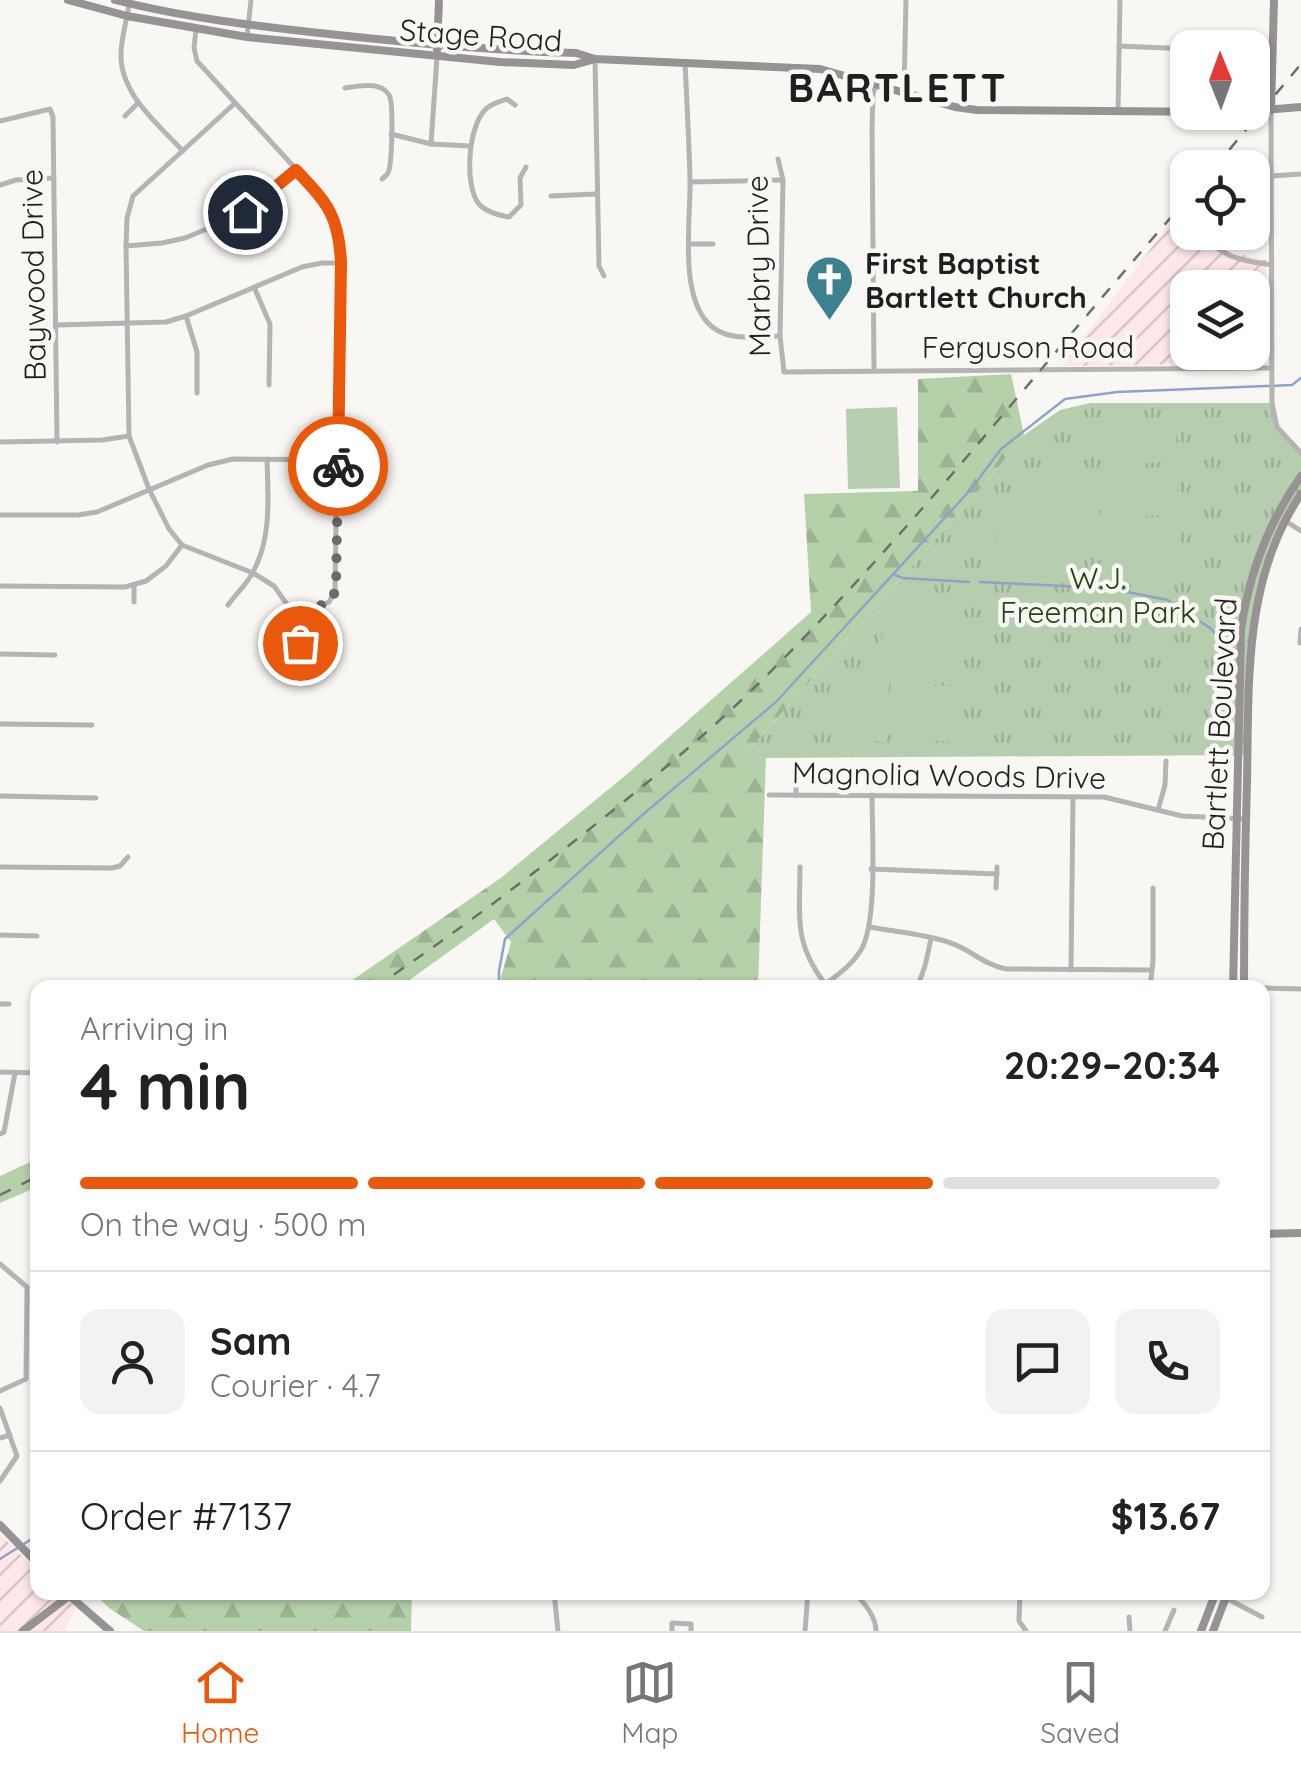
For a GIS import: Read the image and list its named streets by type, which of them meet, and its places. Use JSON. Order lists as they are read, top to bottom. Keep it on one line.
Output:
{"streets":{"main road":["Stage Road","Bartlett Boulevard"],"street":["Marbry Drive","Baywood Drive","Ferguson Road","Magnolia Woods Drive"]},"crossings":[["Marbry Drive","Ferguson Road"],["Bartlett Boulevard","Magnolia Woods Drive"]],"districts":["BARTLETT"],"parks":["W.J. Freeman Park"],"places":{"church":["First Baptist Bartlett Church"]},"north":"top","page":{"heading":["4 min","Arriving in","20:29–20:34"],"panel":["Sam","Courier · 4.7","Order #7137","$13.67"],"bar":"On the way · 500 m","tabs":["Home","Map","Saved"]}}
